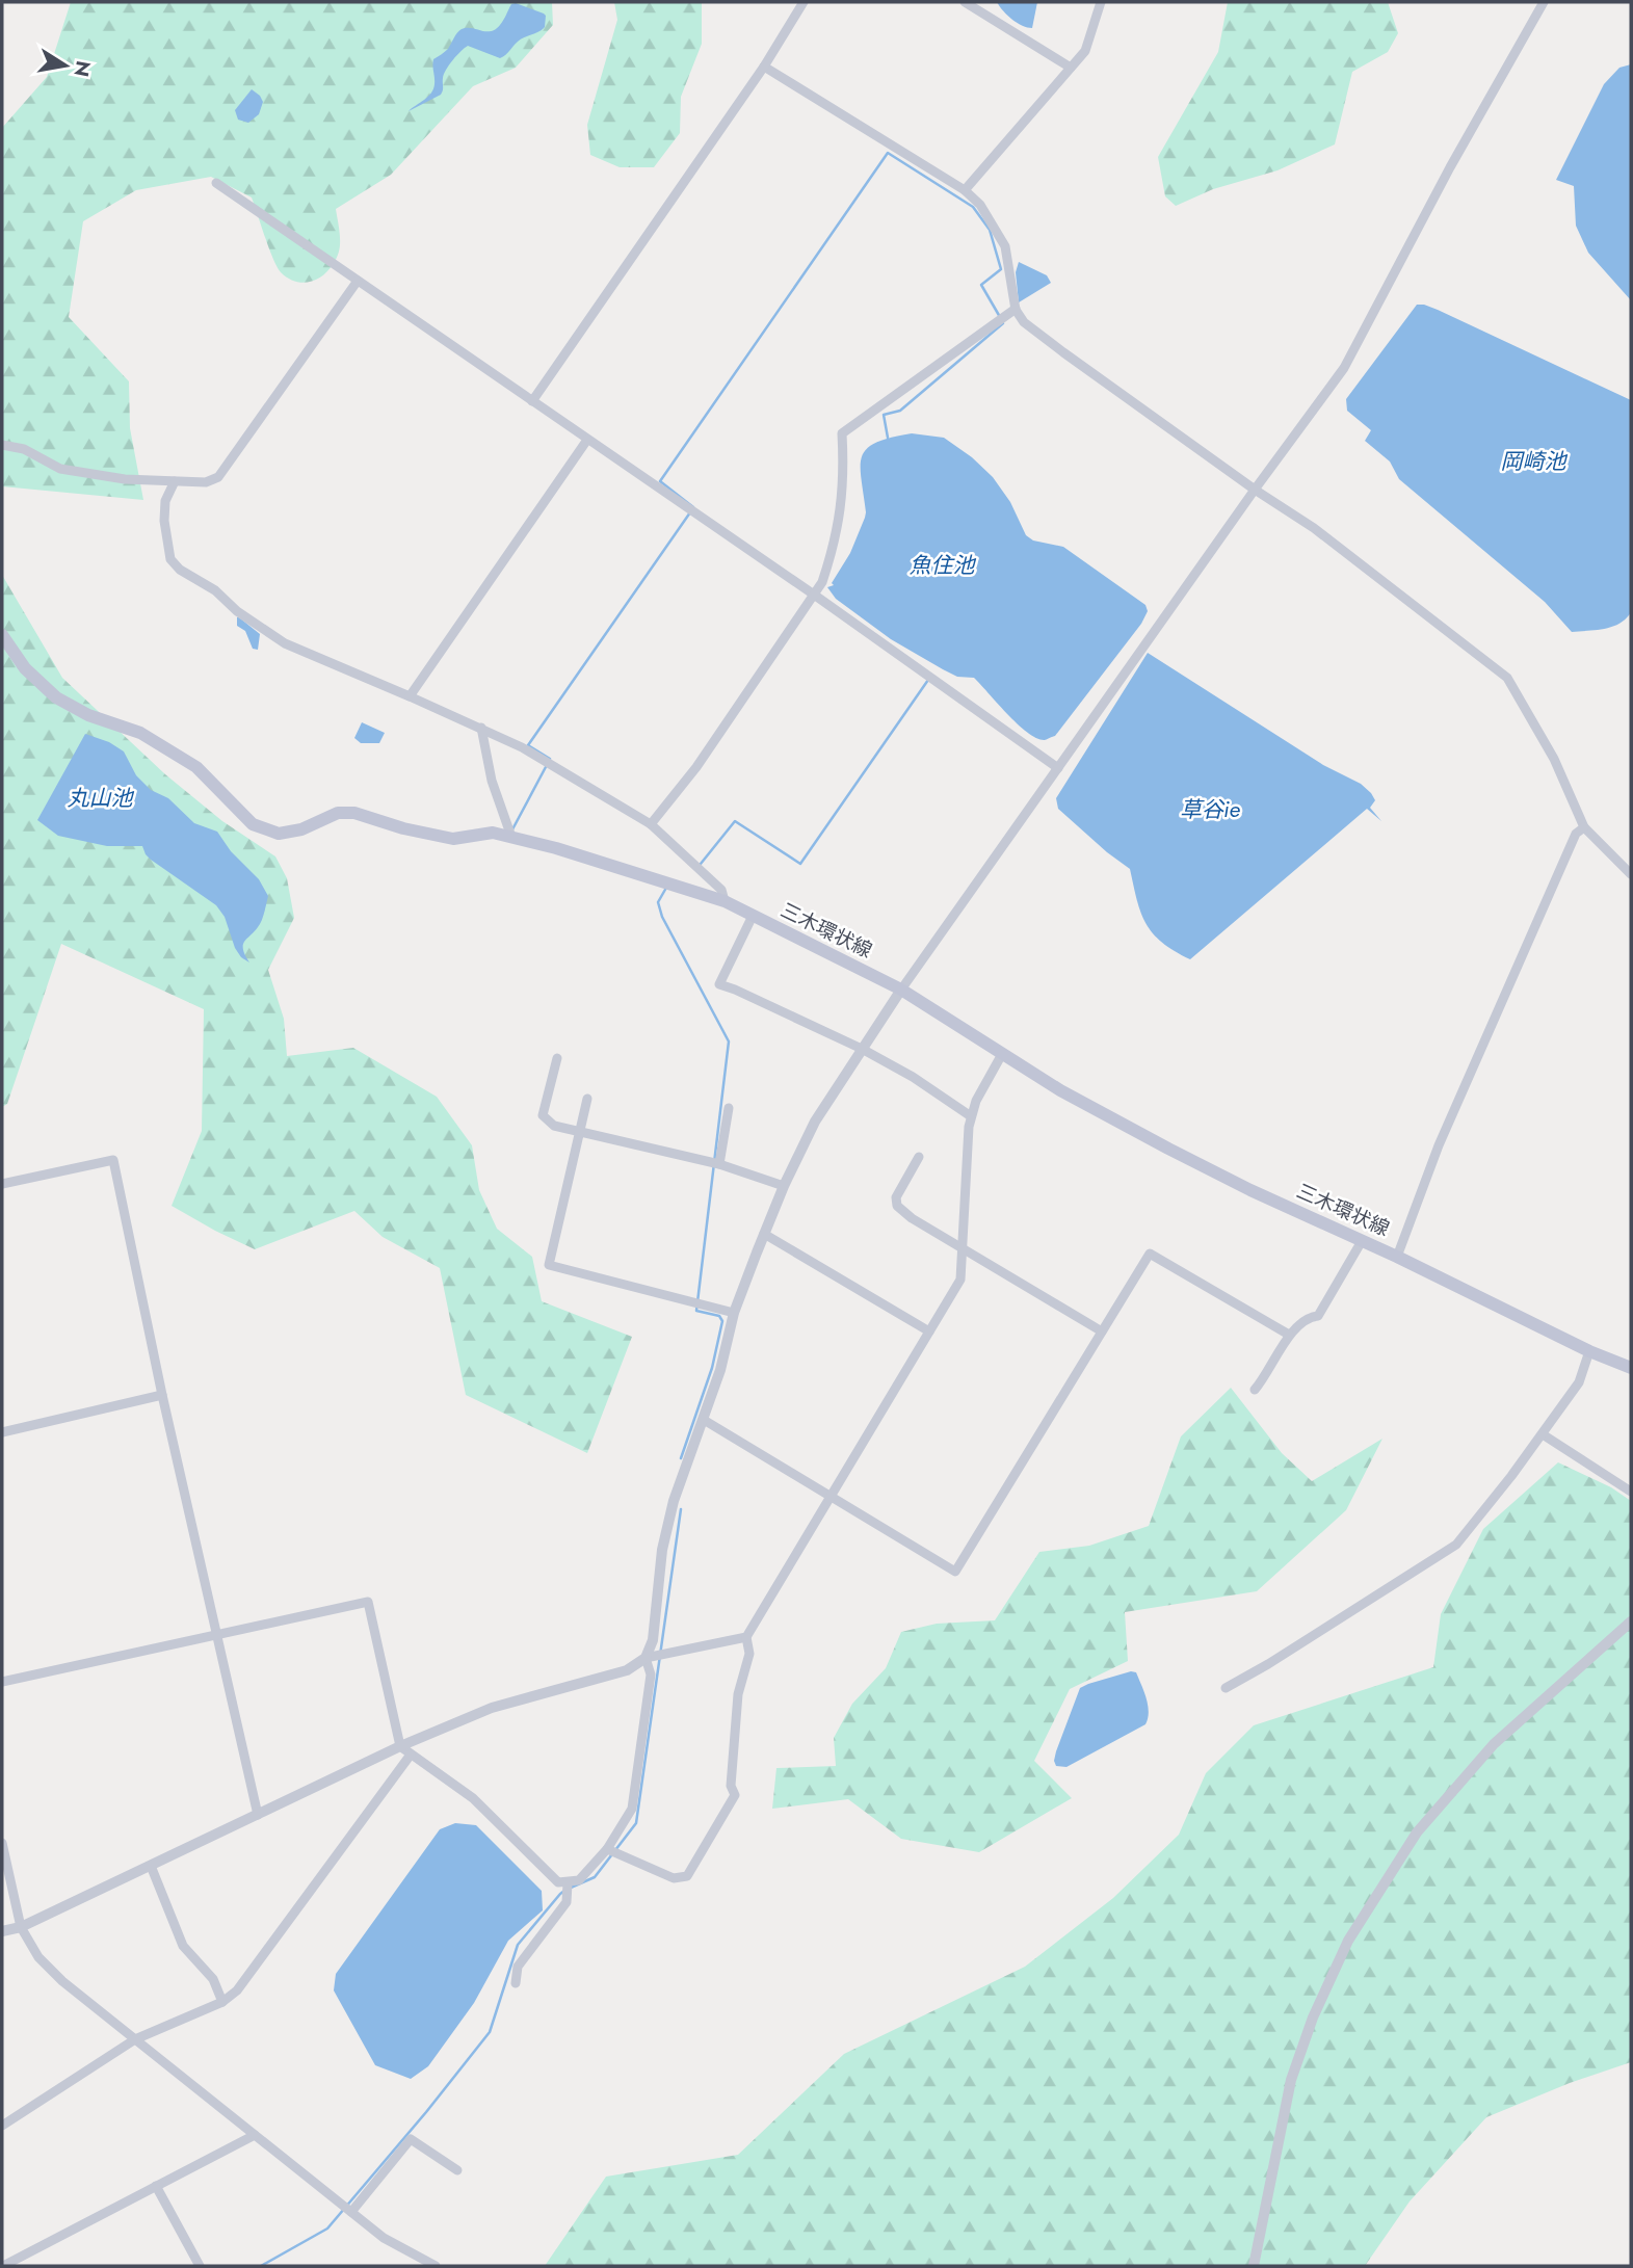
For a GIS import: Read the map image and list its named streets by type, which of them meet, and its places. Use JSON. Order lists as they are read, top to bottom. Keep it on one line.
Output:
{"streets":{"main road":["三木環状線"]},"water":["岡崎池","魚住池","丸山池","草谷ie"],"north":"right"}
